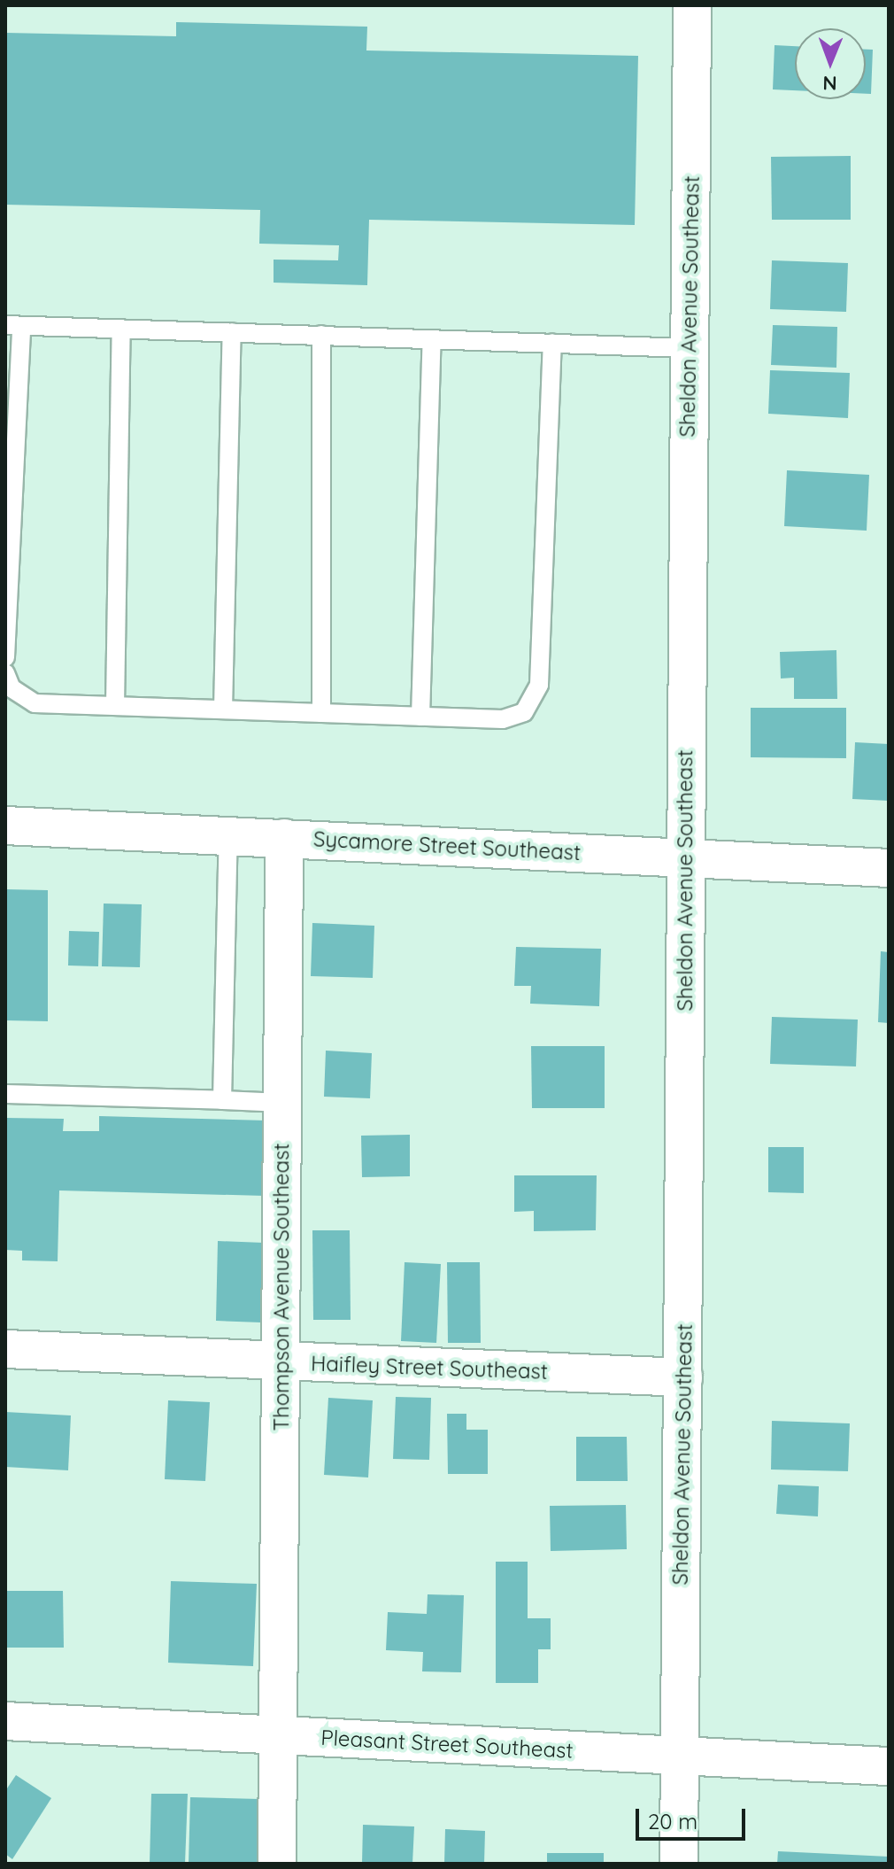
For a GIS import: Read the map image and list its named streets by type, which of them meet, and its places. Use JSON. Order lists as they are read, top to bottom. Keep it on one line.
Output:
{"streets":{"street":["Sheldon Avenue Southeast","Sycamore Street Southeast","Thompson Avenue Southeast","Haifley Street Southeast","Pleasant Street Southeast"]},"crossings":[["Sheldon Avenue Southeast","Sycamore Street Southeast"],["Sheldon Avenue Southeast","Haifley Street Southeast"],["Sheldon Avenue Southeast","Pleasant Street Southeast"],["Sycamore Street Southeast","Thompson Avenue Southeast"],["Thompson Avenue Southeast","Haifley Street Southeast"],["Thompson Avenue Southeast","Pleasant Street Southeast"]],"scale_bar":"20 m","north":"bottom"}
